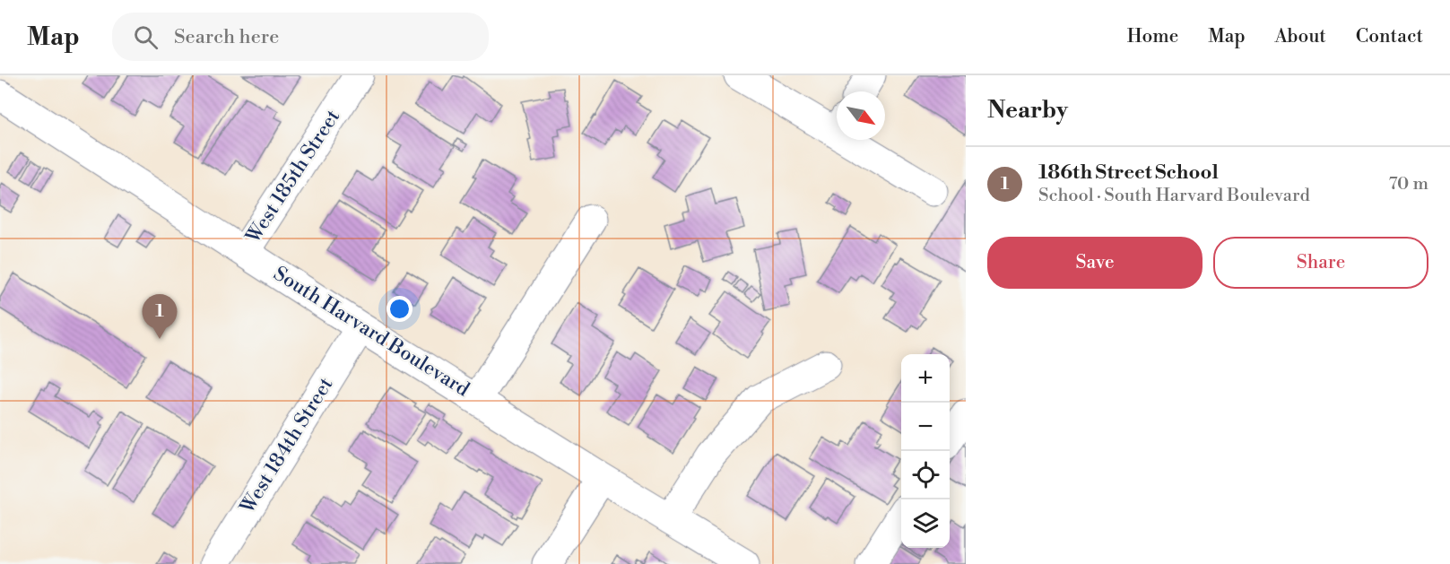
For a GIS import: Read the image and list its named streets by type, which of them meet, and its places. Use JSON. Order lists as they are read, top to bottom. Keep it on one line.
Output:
{"streets":{"street":["West 185th Street","South Harvard Boulevard","West 184th Street"]},"crossings":[["West 185th Street","South Harvard Boulevard"],["South Harvard Boulevard","West 184th Street"]],"north":"bottom right","page":{"header":"Map","search":"Search here","nav":["Home","Map","About","Contact"],"heading":"Nearby","list":[{"mark":"1","name":"186th Street School","note":"School · South Harvard Boulevard","value":"70 m"}],"buttons":["Save","Share"],"pins":"1","map_buttons":["+","−"]}}
